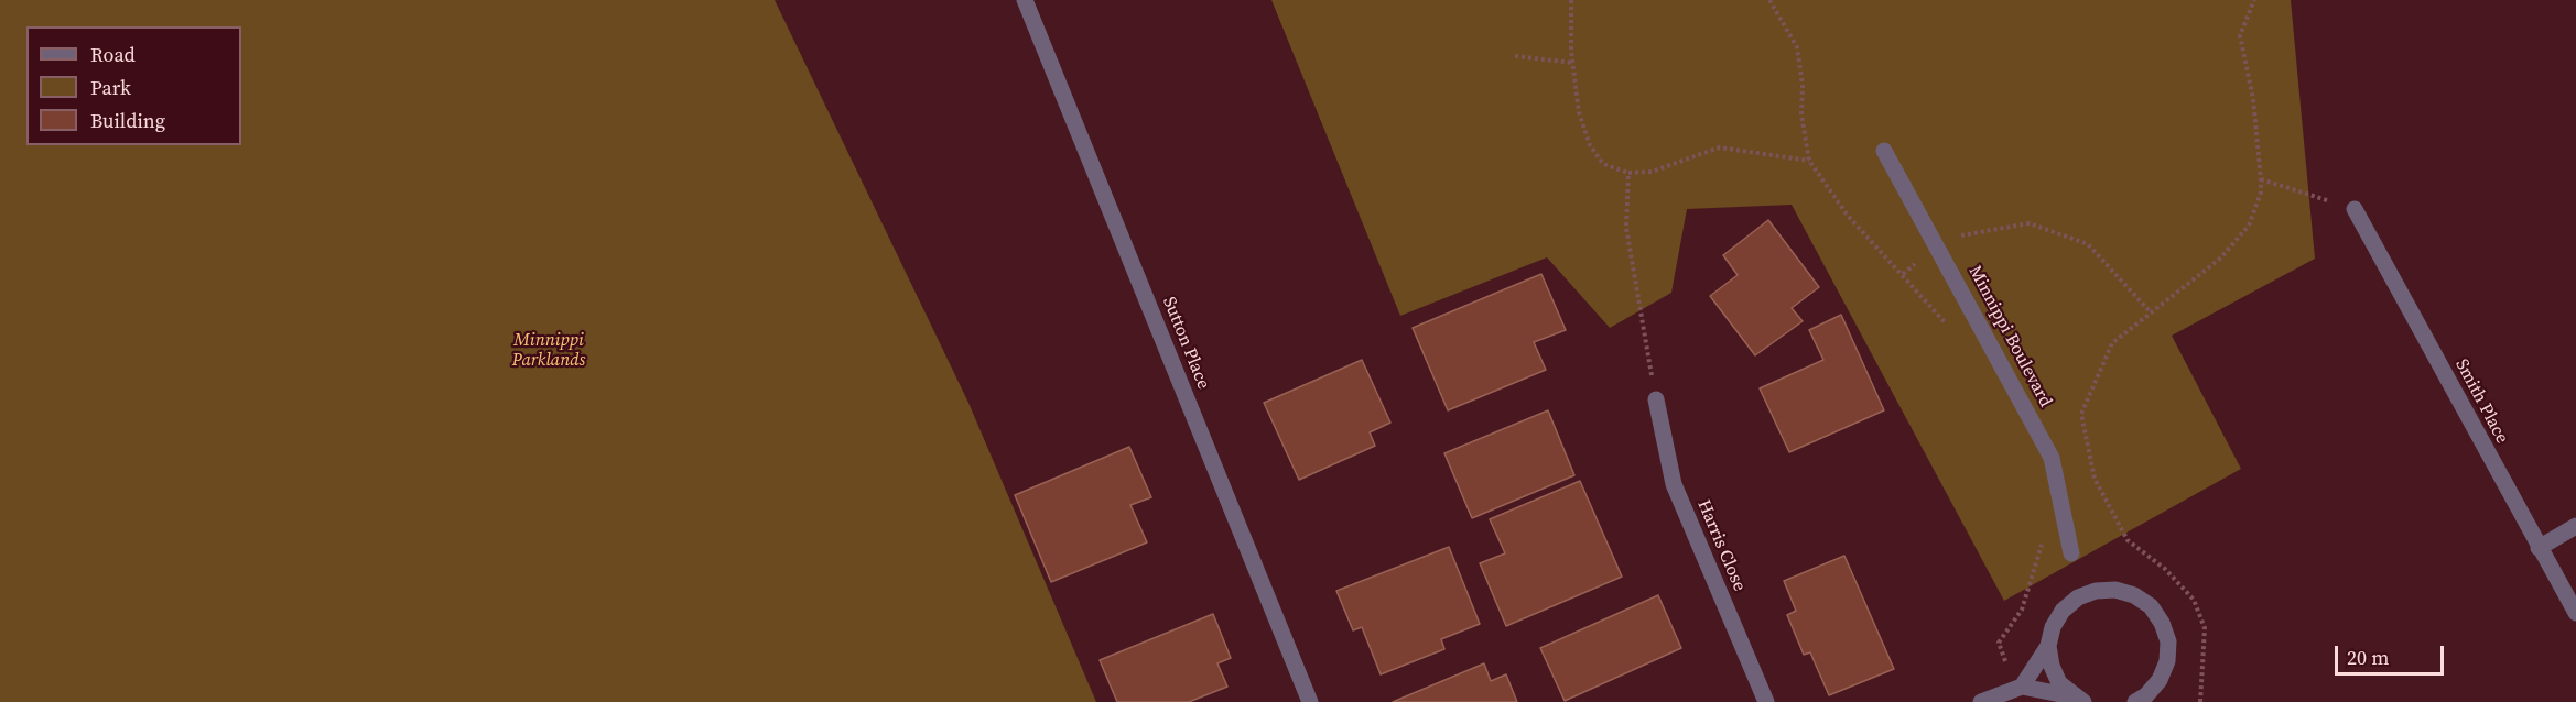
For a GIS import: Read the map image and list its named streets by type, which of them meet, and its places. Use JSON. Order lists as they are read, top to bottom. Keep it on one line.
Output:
{"streets":{"street":["Minnippi Boulevard","Sutton Place","Smith Place","Harris Close"]},"parks":["Minnippi Parklands"],"legend":["Road","Park","Building"],"scale_bar":"20 m"}
